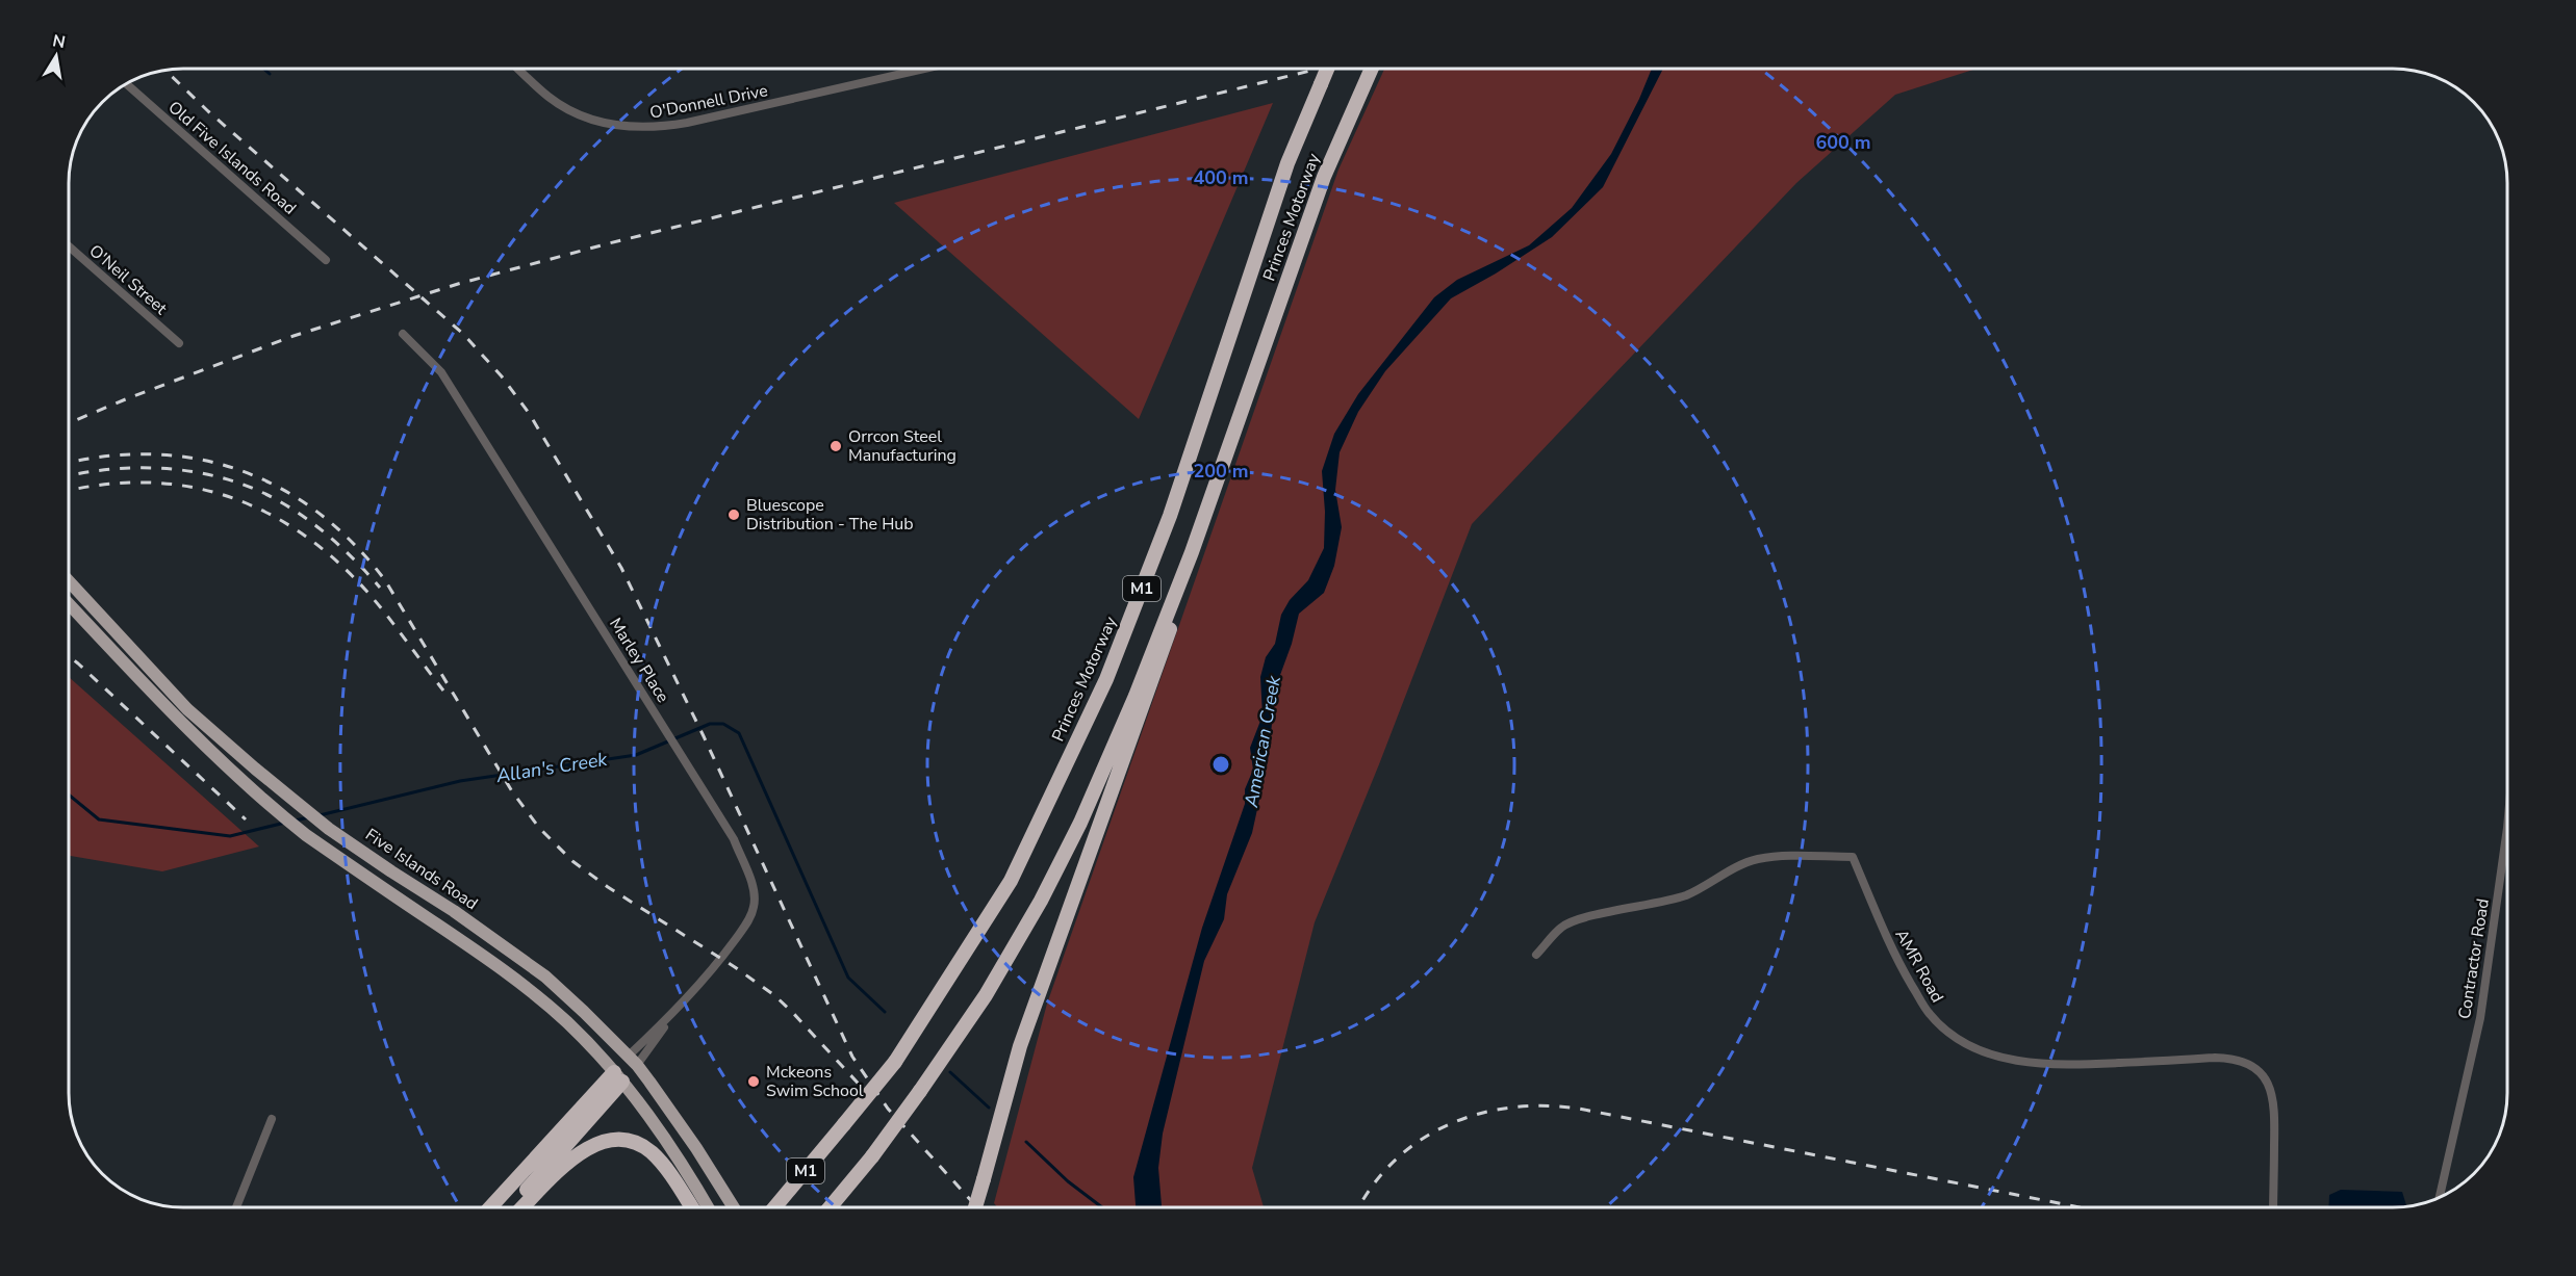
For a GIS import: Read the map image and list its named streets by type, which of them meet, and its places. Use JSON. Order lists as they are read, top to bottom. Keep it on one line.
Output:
{"streets":{"highway":["Princes Motorway","M1"],"main road":["Five Islands Road"],"street":["O'Donnell Drive","Old Five Islands Road","O'Neil Street","Marley Place","Contractor Road","AMR Road"]},"crossings":[["Marley Place","Five Islands Road"]],"water":["American Creek","Allan's Creek"],"places":["Orrcon Steel Manufacturing","Bluescope Distribution - The Hub","Mckeons Swim School"],"north":"top","rings":["600 m","400 m","200 m"]}
